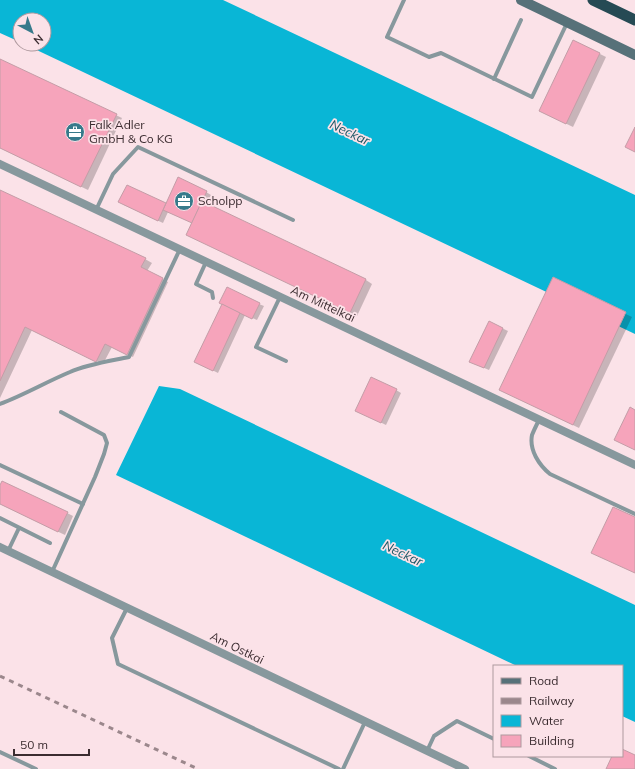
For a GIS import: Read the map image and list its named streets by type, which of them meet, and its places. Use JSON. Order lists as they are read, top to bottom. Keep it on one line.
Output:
{"streets":{"street":["Am Mittelkai","Am Ostkai"]},"water":["Neckar"],"places":{"office":["Falk Adler GmbH & Co KG","Scholpp"]},"legend":["Road","Railway","Water","Building"],"scale_bar":"50 m","north":"bottom right"}
